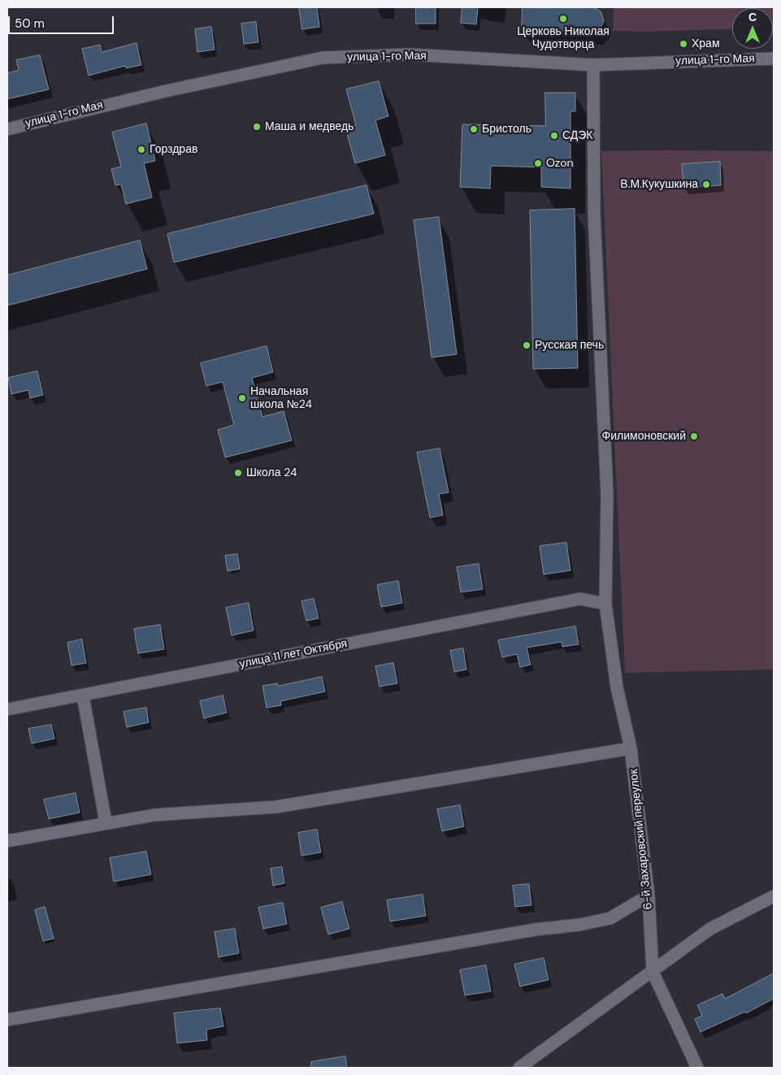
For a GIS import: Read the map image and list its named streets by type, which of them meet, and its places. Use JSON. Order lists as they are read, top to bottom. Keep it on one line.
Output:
{"streets":{"street":["улица 1-го Мая","улица 11 лет Октября","6-й Захаровский переулок"]},"crossings":[["улица 1-го Мая","6-й Захаровский переулок"],["улица 11 лет Октября","6-й Захаровский переулок"]],"places":["Церковь Николая Чудотворца","Храм","Маша и медведь","Бристоль","СДЭК","Горздрав","Ozon","В.М.Кукушкина","Русская печь","Начальная школа №24","Филимоновский","Школа 24"],"scale_bar":"50 m","north":"top"}
